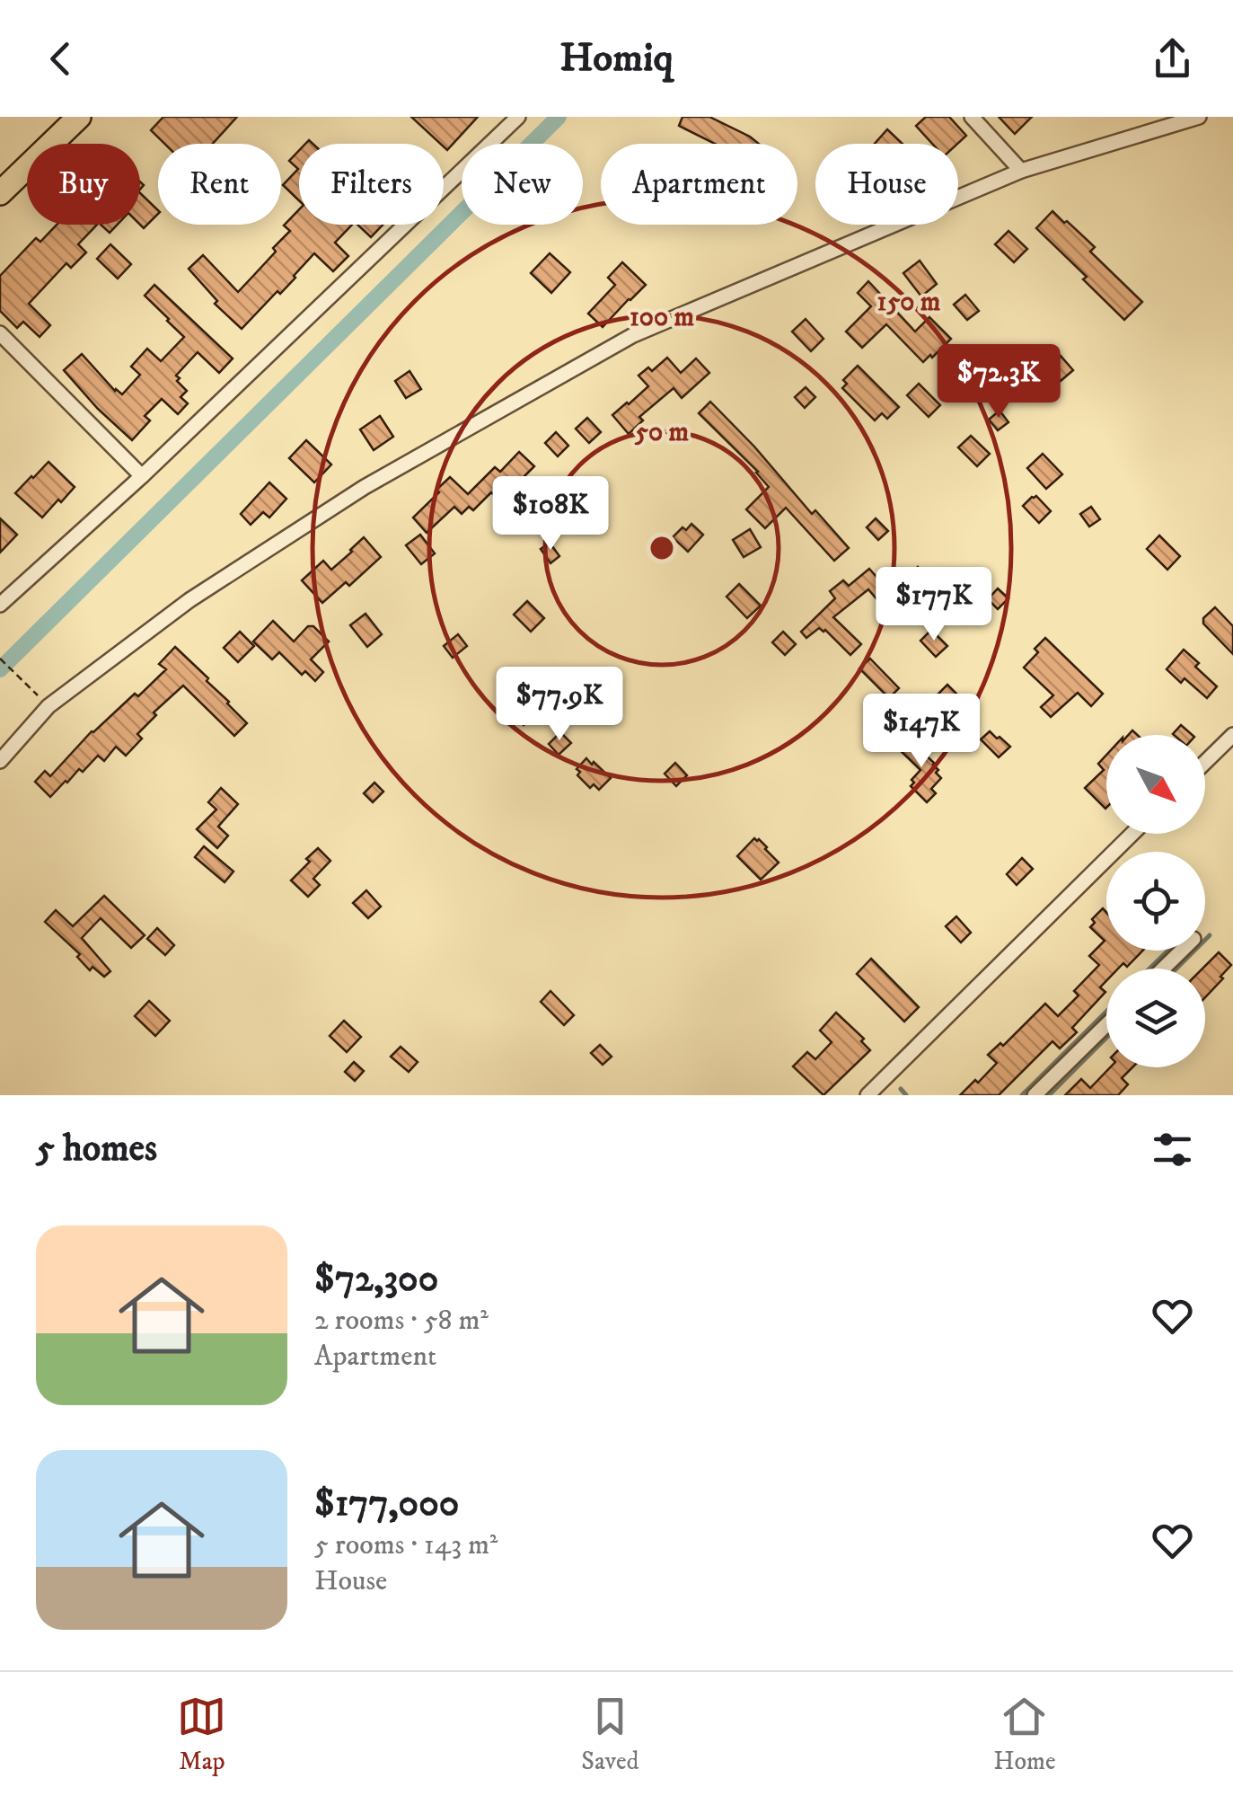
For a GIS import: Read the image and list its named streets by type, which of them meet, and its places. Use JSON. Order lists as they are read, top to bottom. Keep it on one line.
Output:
{"north":"bottom right","page":{"header":"Homiq","chip":["Buy","Rent","Filters","New","Apartment","House"],"price":["$72.3K","$108K","$177K","$77.9K","$147K"],"heading":"5 homes","list":[{"name":"$72,300","note":"2 rooms · 58 m² · Apartment"},{"name":"$177,000","note":"5 rooms · 143 m² · House"}],"tabs":["Map","Saved","Home"]},"rings":["150 m","100 m","50 m"]}
